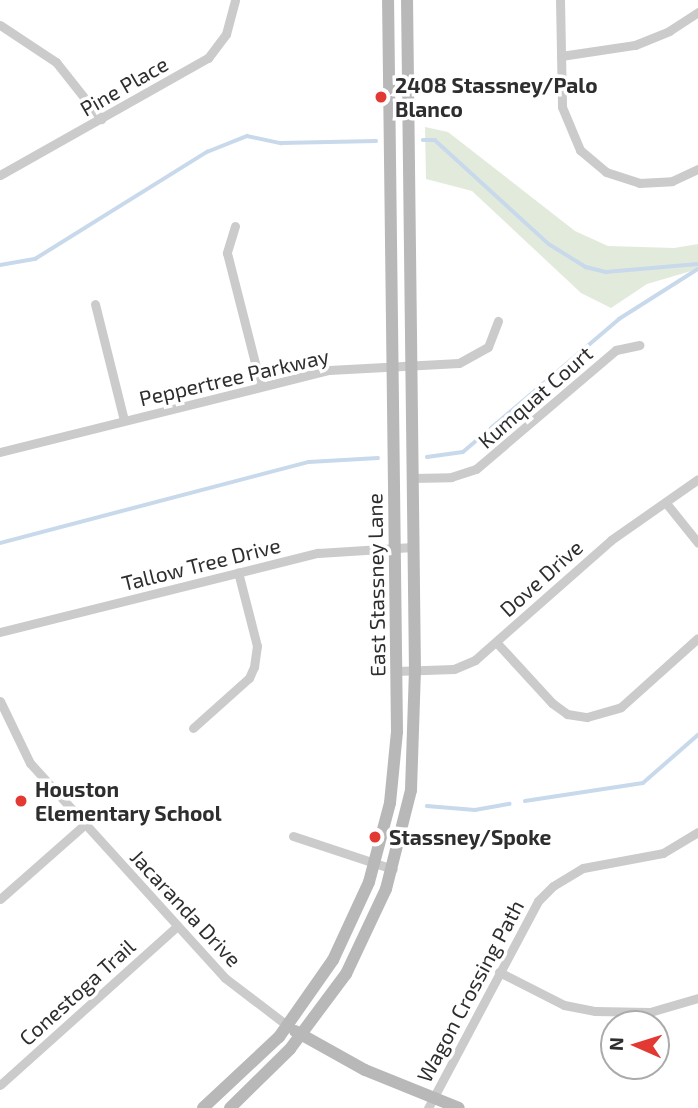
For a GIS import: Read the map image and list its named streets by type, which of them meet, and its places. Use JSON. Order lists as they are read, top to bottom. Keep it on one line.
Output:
{"streets":{"main road":["East Stassney Lane"],"street":["Pine Place","Peppertree Parkway","Kumquat Court","Tallow Tree Drive","Dove Drive","Jacaranda Drive","Wagon Crossing Path","Conestoga Trail"]},"crossings":[["Peppertree Parkway","East Stassney Lane"],["Kumquat Court","East Stassney Lane"],["Tallow Tree Drive","East Stassney Lane"],["Dove Drive","East Stassney Lane"],["East Stassney Lane","Jacaranda Drive"],["Jacaranda Drive","Conestoga Trail"]],"places":["2408 Stassney/Palo Blanco","Houston Elementary School","Stassney/Spoke"],"north":"left"}
